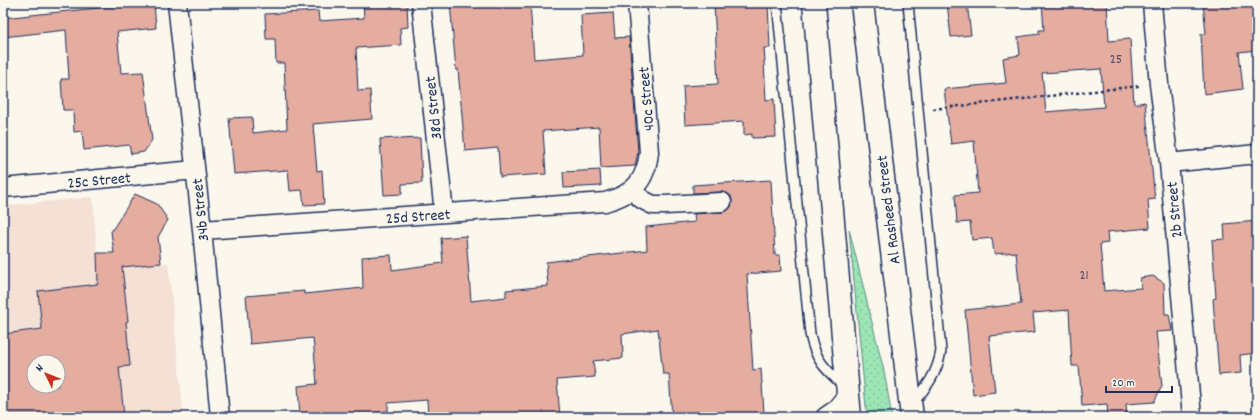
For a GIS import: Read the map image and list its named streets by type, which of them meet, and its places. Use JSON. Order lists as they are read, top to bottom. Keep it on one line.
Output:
{"streets":{"main road":["Al Rasheed Street"],"street":["40c Street","38d Street","25c Street","34b Street","2b Street","25d Street"]},"crossings":[["40c Street","25d Street"],["38d Street","25d Street"],["25c Street","34b Street"],["34b Street","25d Street"]],"house_numbers":["25","21"],"scale_bar":"20 m","north":"top left"}
